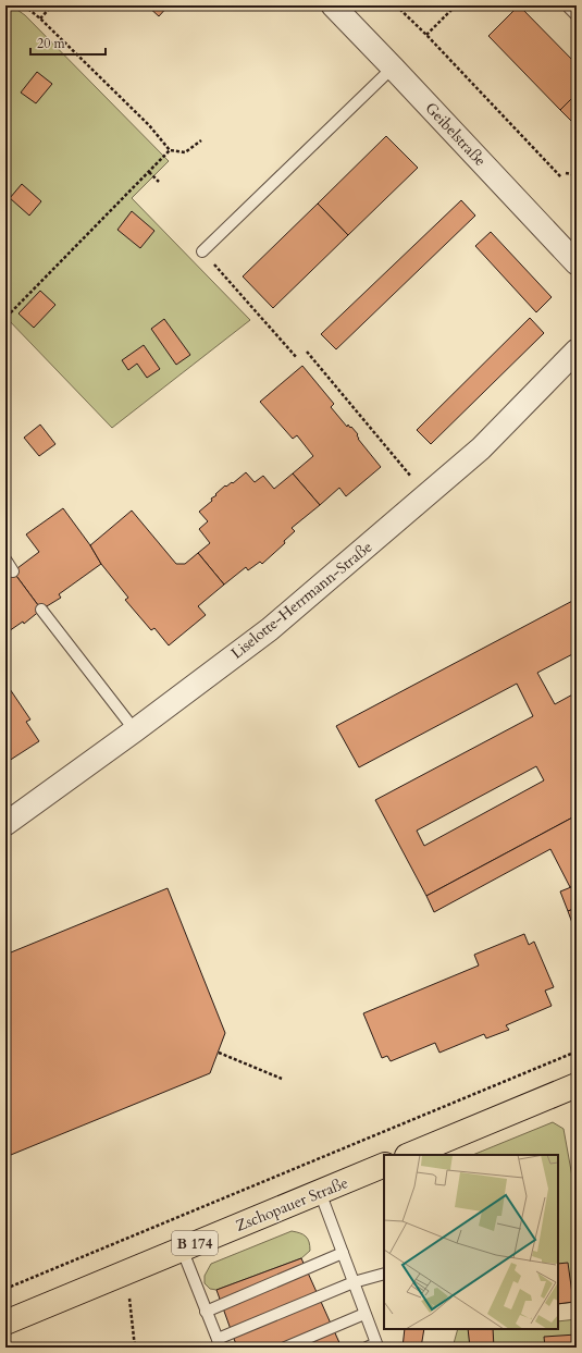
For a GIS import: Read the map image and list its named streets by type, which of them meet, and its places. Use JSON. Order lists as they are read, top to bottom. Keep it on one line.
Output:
{"streets":{"main road":["Zschopauer Straße","B 174"],"street":["Geibelstraße","Liselotte-Herrmann-Straße"]},"scale_bar":"20 m"}
